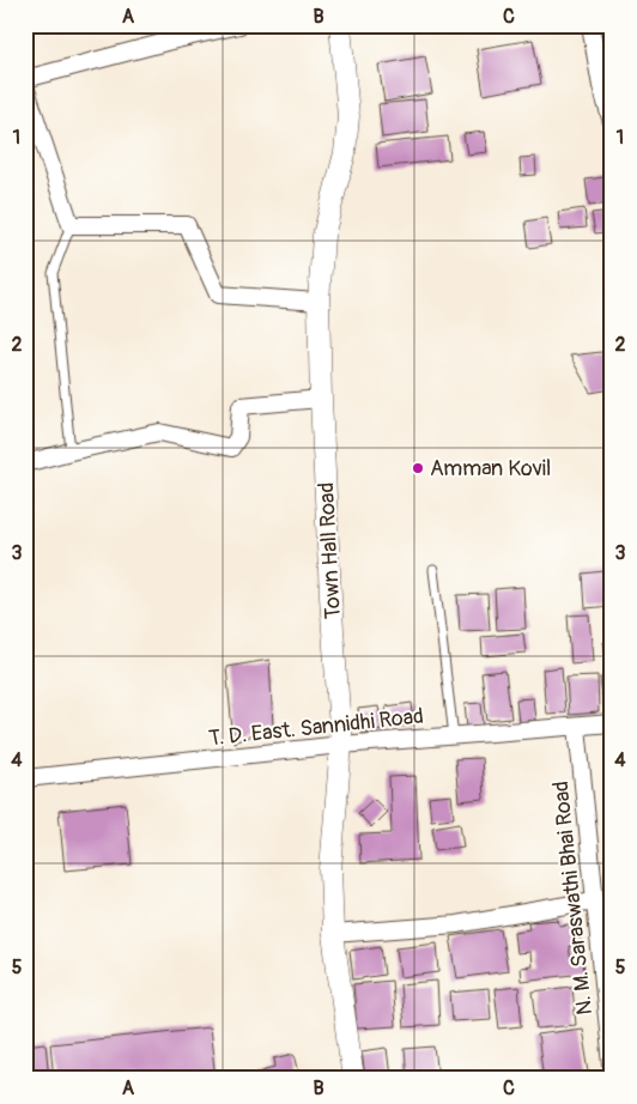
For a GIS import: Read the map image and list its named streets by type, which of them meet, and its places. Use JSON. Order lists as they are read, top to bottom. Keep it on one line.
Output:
{"streets":{"street":["Town Hall Road","T. D. East. Sannidhi Road","N. M. Saraswathi Bhai Road"]},"crossings":[["Town Hall Road","T. D. East. Sannidhi Road"],["T. D. East. Sannidhi Road","N. M. Saraswathi Bhai Road"]],"places":["Amman Kovil"],"grid":{"columns":["A","B","C"],"rows":["1","2","3","4","5"]}}
